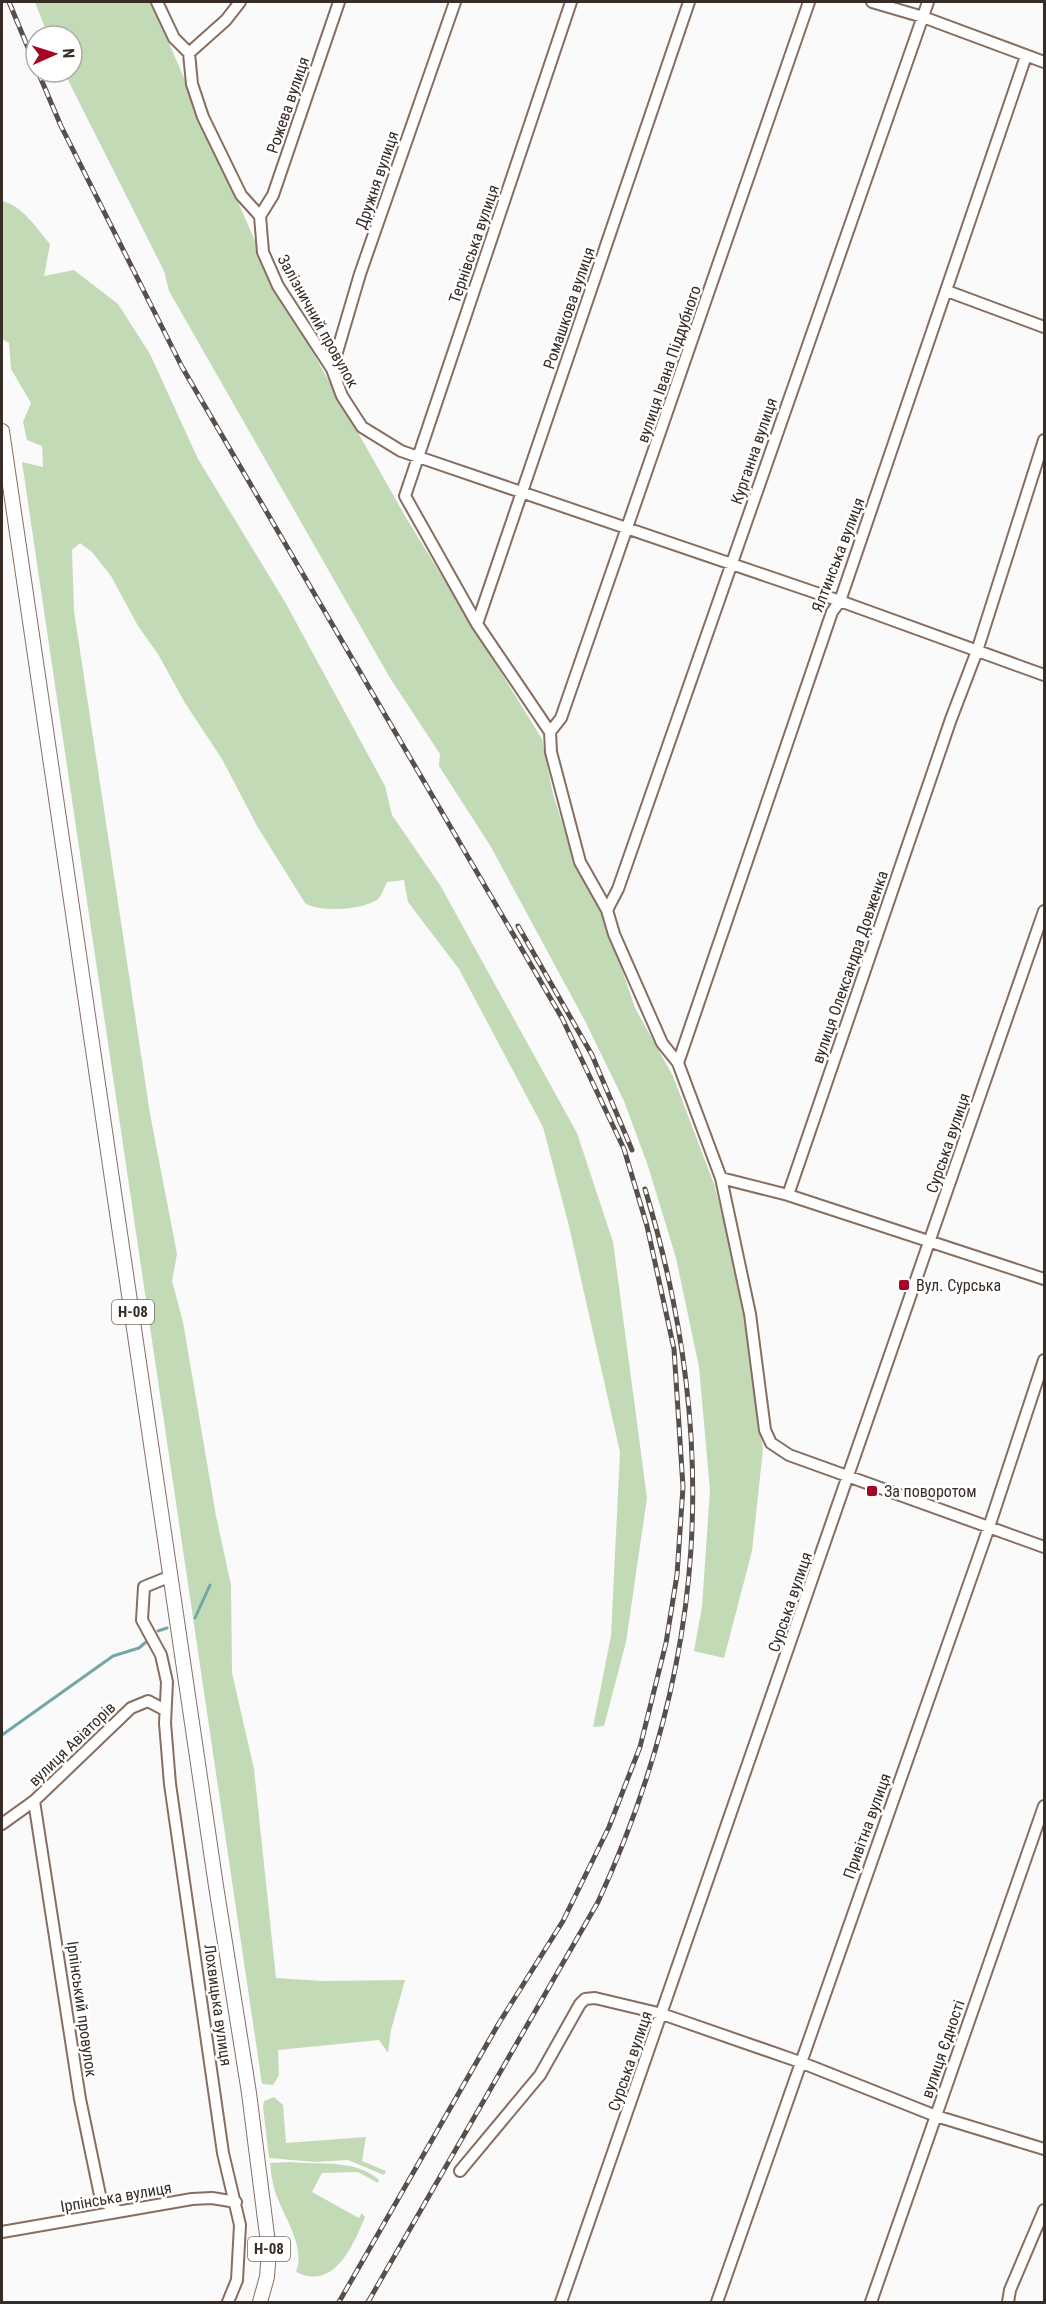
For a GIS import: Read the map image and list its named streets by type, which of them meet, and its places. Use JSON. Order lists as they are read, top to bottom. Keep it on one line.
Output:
{"streets":{"main road":["Н-08"],"street":["Рожева вулиця","Дружня вулиця","Тернівська вулиця","Ромашкова вулиця","Залізничний провулок","вулиця Івана Піддубного","Курганна вулиця","Ялтинська вулиця","вулиця Олександра Довженка","Сурська вулиця","вулиця Авіаторів","Привітна вулиця","Лохвицька вулиця","Ірпінський провулок","вулиця Єдності","Ірпінська вулиця"]},"crossings":[["Рожева вулиця","Залізничний провулок"],["Дружня вулиця","Залізничний провулок"],["Тернівська вулиця","Ромашкова вулиця"],["Тернівська вулиця","Залізничний провулок"],["Н-08","Лохвицька вулиця"],["вулиця Авіаторів","Лохвицька вулиця"],["вулиця Авіаторів","Ірпінський провулок"],["Лохвицька вулиця","Ірпінська вулиця"]],"places":{"transit":["Вул. Сурська","За поворотом"]},"north":"right"}
